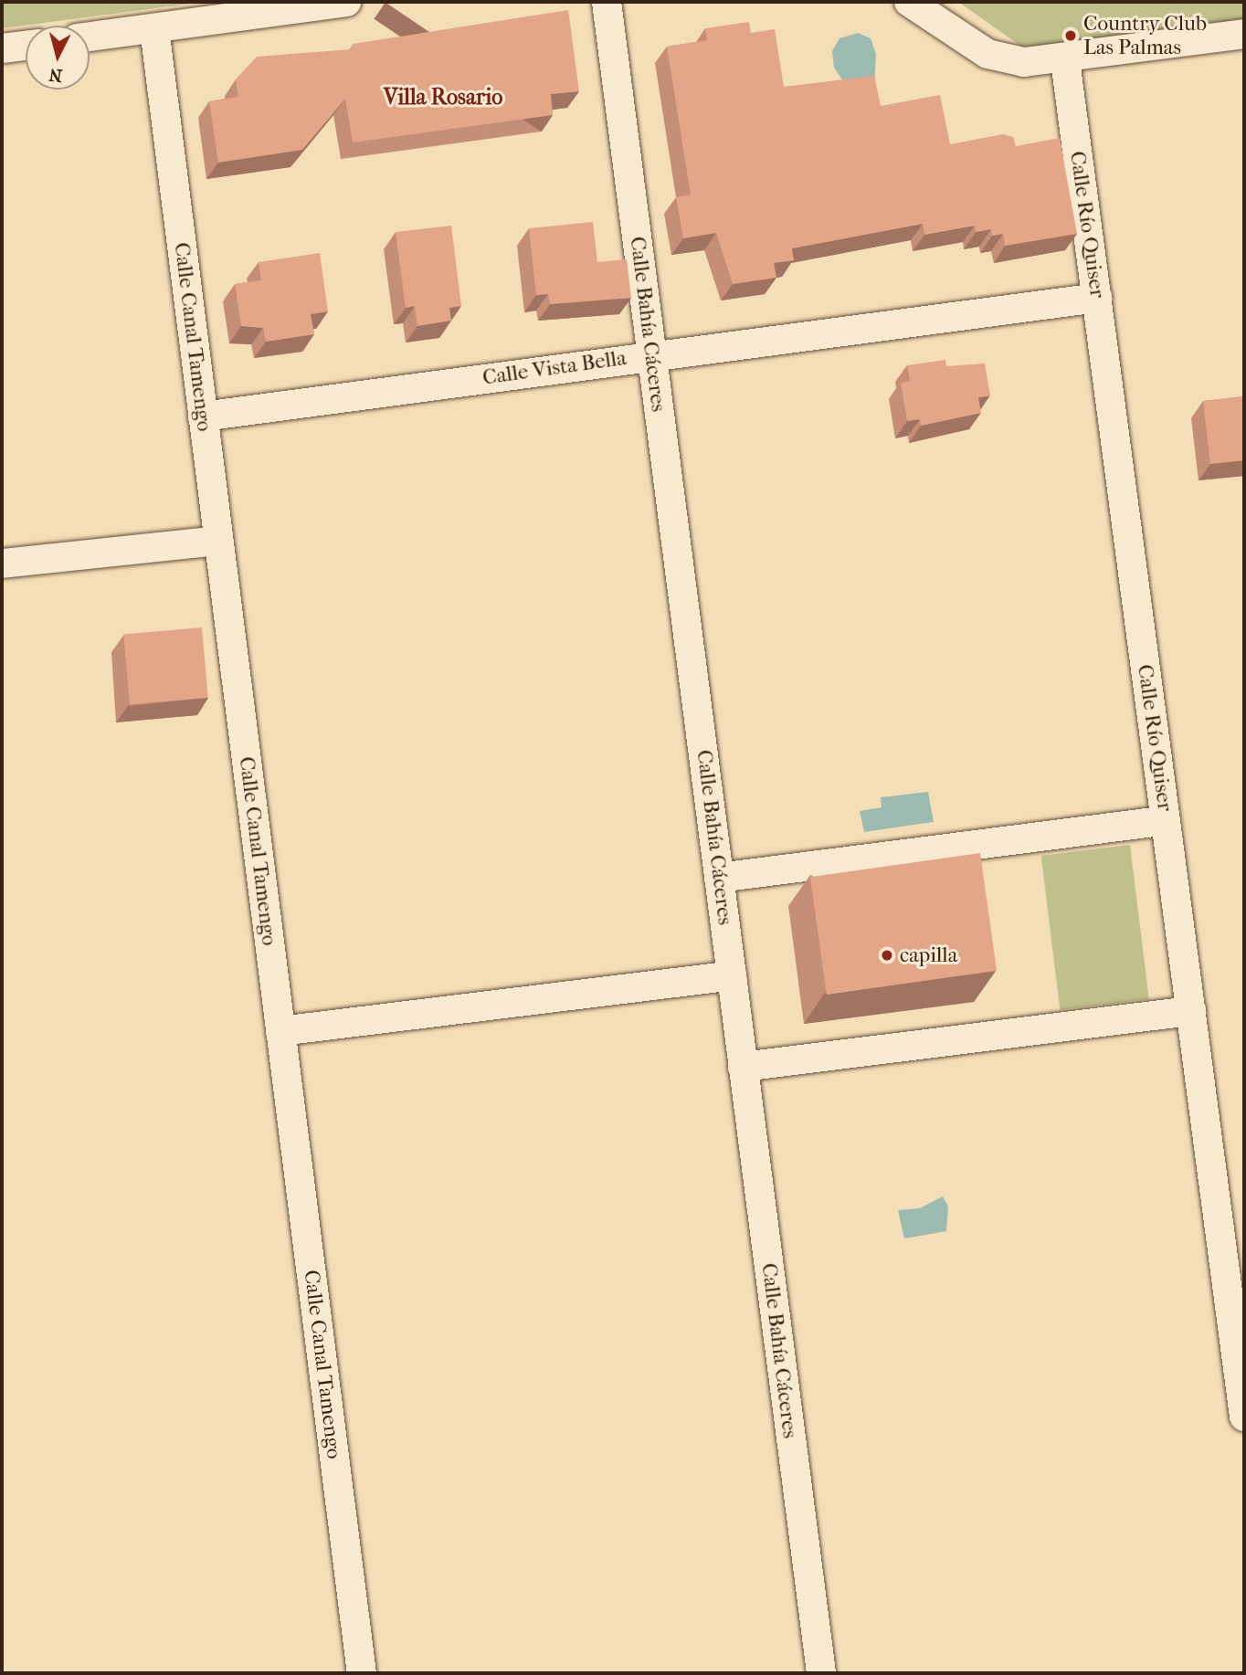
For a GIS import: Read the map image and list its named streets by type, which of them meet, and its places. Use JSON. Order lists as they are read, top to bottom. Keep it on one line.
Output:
{"streets":{"street":["Calle Río Quiser","Calle Bahía Cáceres","Calle Canal Tamengo","Calle Vista Bella"]},"crossings":[["Calle Río Quiser","Calle Vista Bella"],["Calle Bahía Cáceres","Calle Vista Bella"],["Calle Canal Tamengo","Calle Vista Bella"]],"districts":["Villa Rosario"],"places":["Country Club Las Palmas","capilla"],"north":"bottom"}
